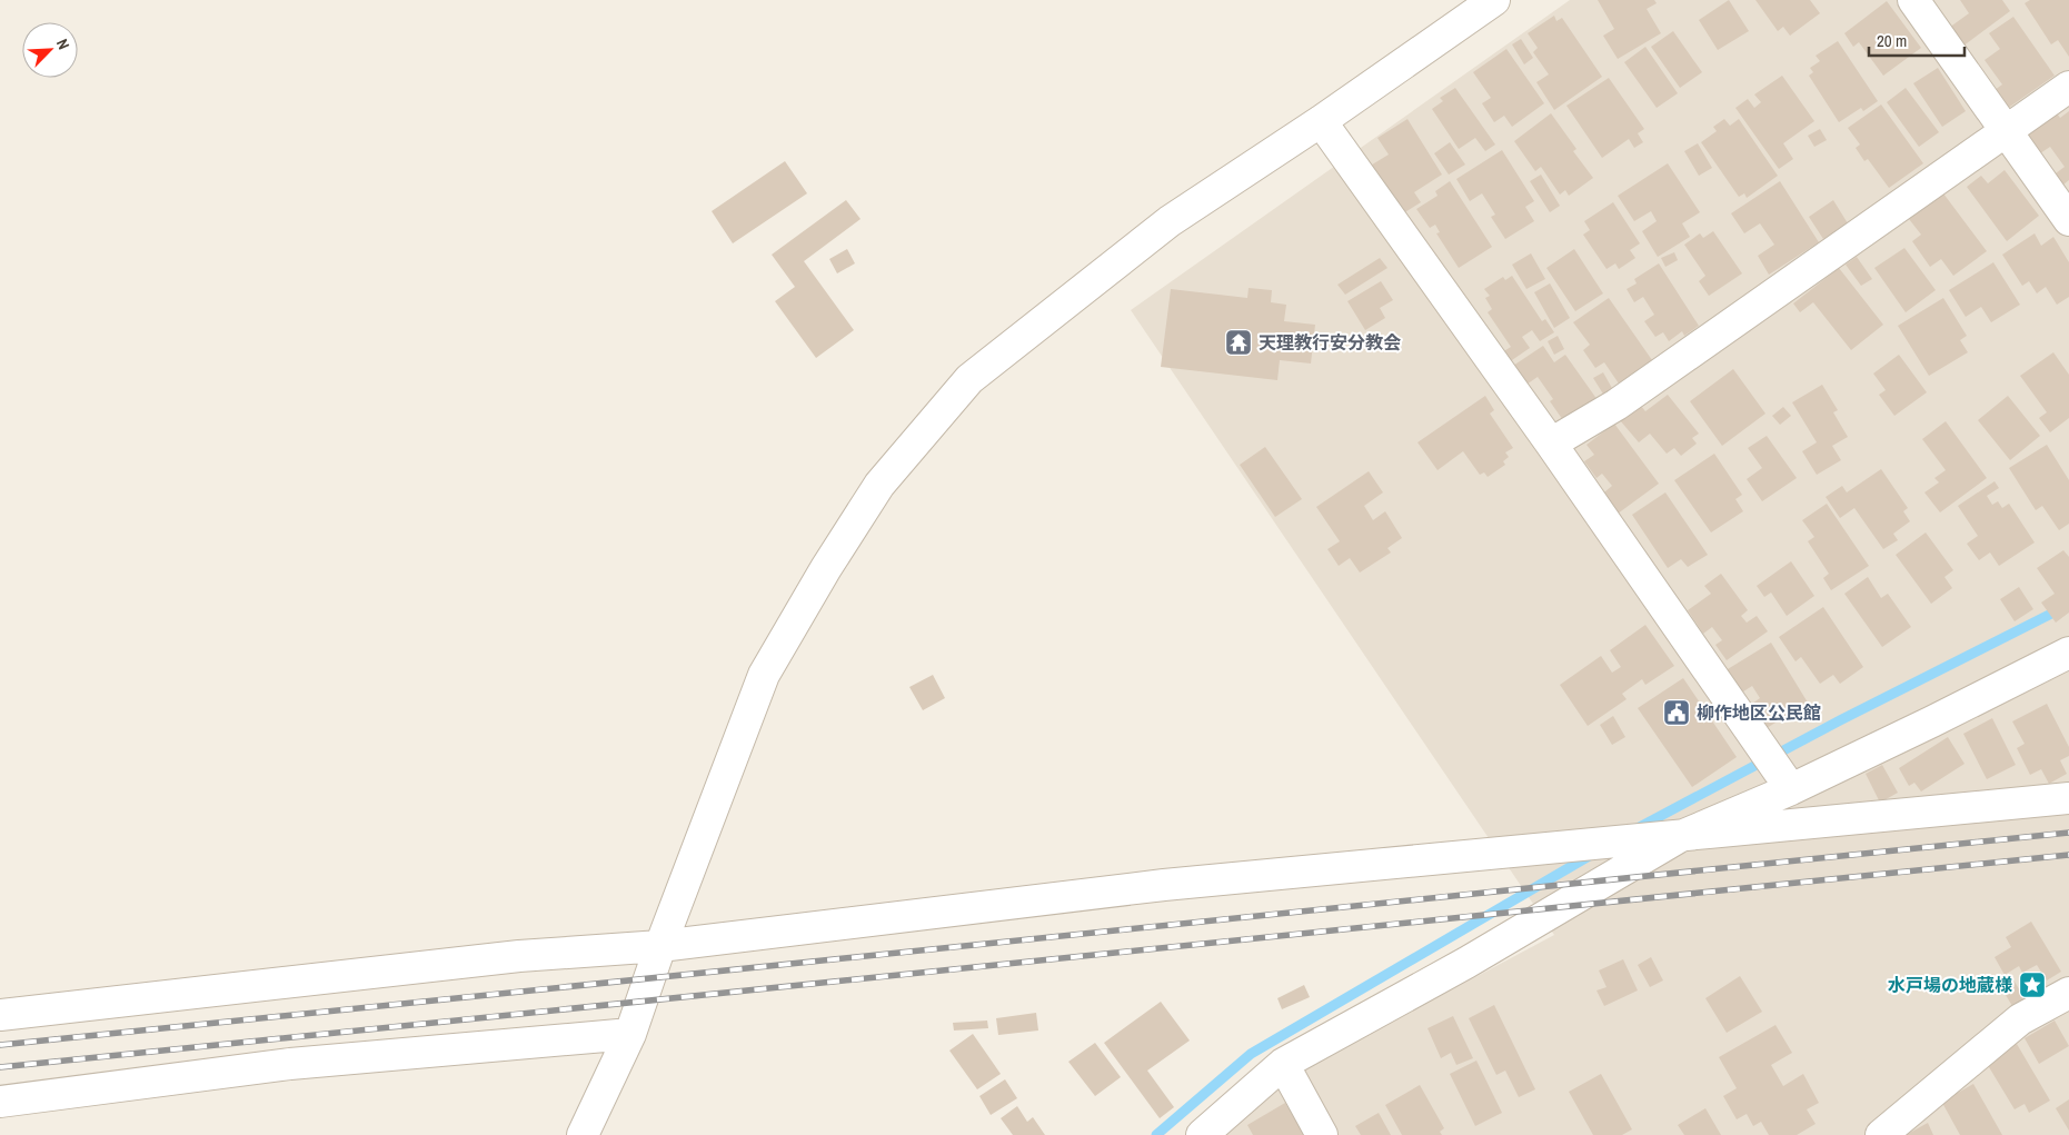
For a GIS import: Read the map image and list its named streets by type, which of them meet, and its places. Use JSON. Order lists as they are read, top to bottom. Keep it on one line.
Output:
{"places":{"temple":["天理教行安分教会"],"public building":["柳作地区公民館"],"place":["水戸場の地蔵様"]},"scale_bar":"20 m","north":"top right"}
